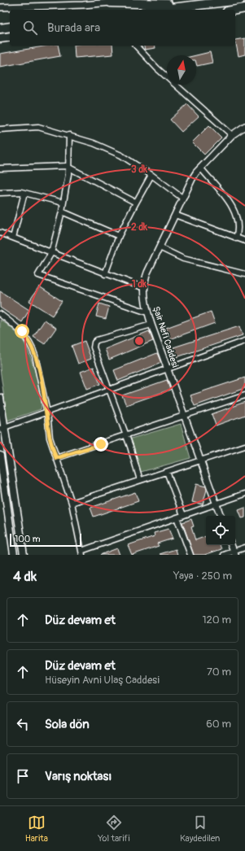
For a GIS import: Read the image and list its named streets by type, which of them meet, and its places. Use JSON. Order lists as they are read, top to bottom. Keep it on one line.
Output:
{"streets":{"street":["Şair Nefi Caddesi"]},"scale_bar":"100 m","north":"top","page":{"search":"Burada ara","scale":"100 m","heading":["4 dk","Yaya · 250 m"],"list":[["Düz devam et","120 m"],["Düz devam et","Hüseyin Avni Ulaş Caddesi","70 m"],["Sola dön","60 m"],"Varış noktası"],"nav":["Harita","Yol tarifi","Kaydedilen"]},"rings":["3 dk","2 dk","1 dk"]}
